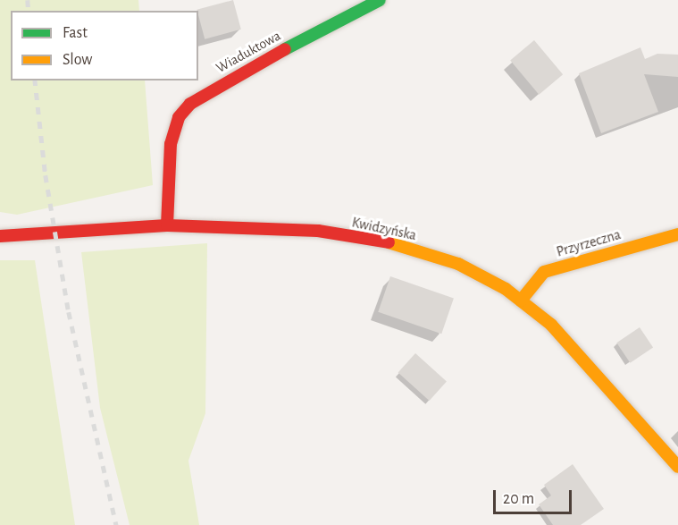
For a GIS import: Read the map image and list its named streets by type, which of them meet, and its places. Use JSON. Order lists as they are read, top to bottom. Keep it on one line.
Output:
{"streets":{"street":["Wiaduktowa","Kwidzyńska","Przyrzeczna"]},"crossings":[["Wiaduktowa","Kwidzyńska"],["Kwidzyńska","Przyrzeczna"]],"legend":["Fast","Slow"],"scale_bar":"20 m"}
